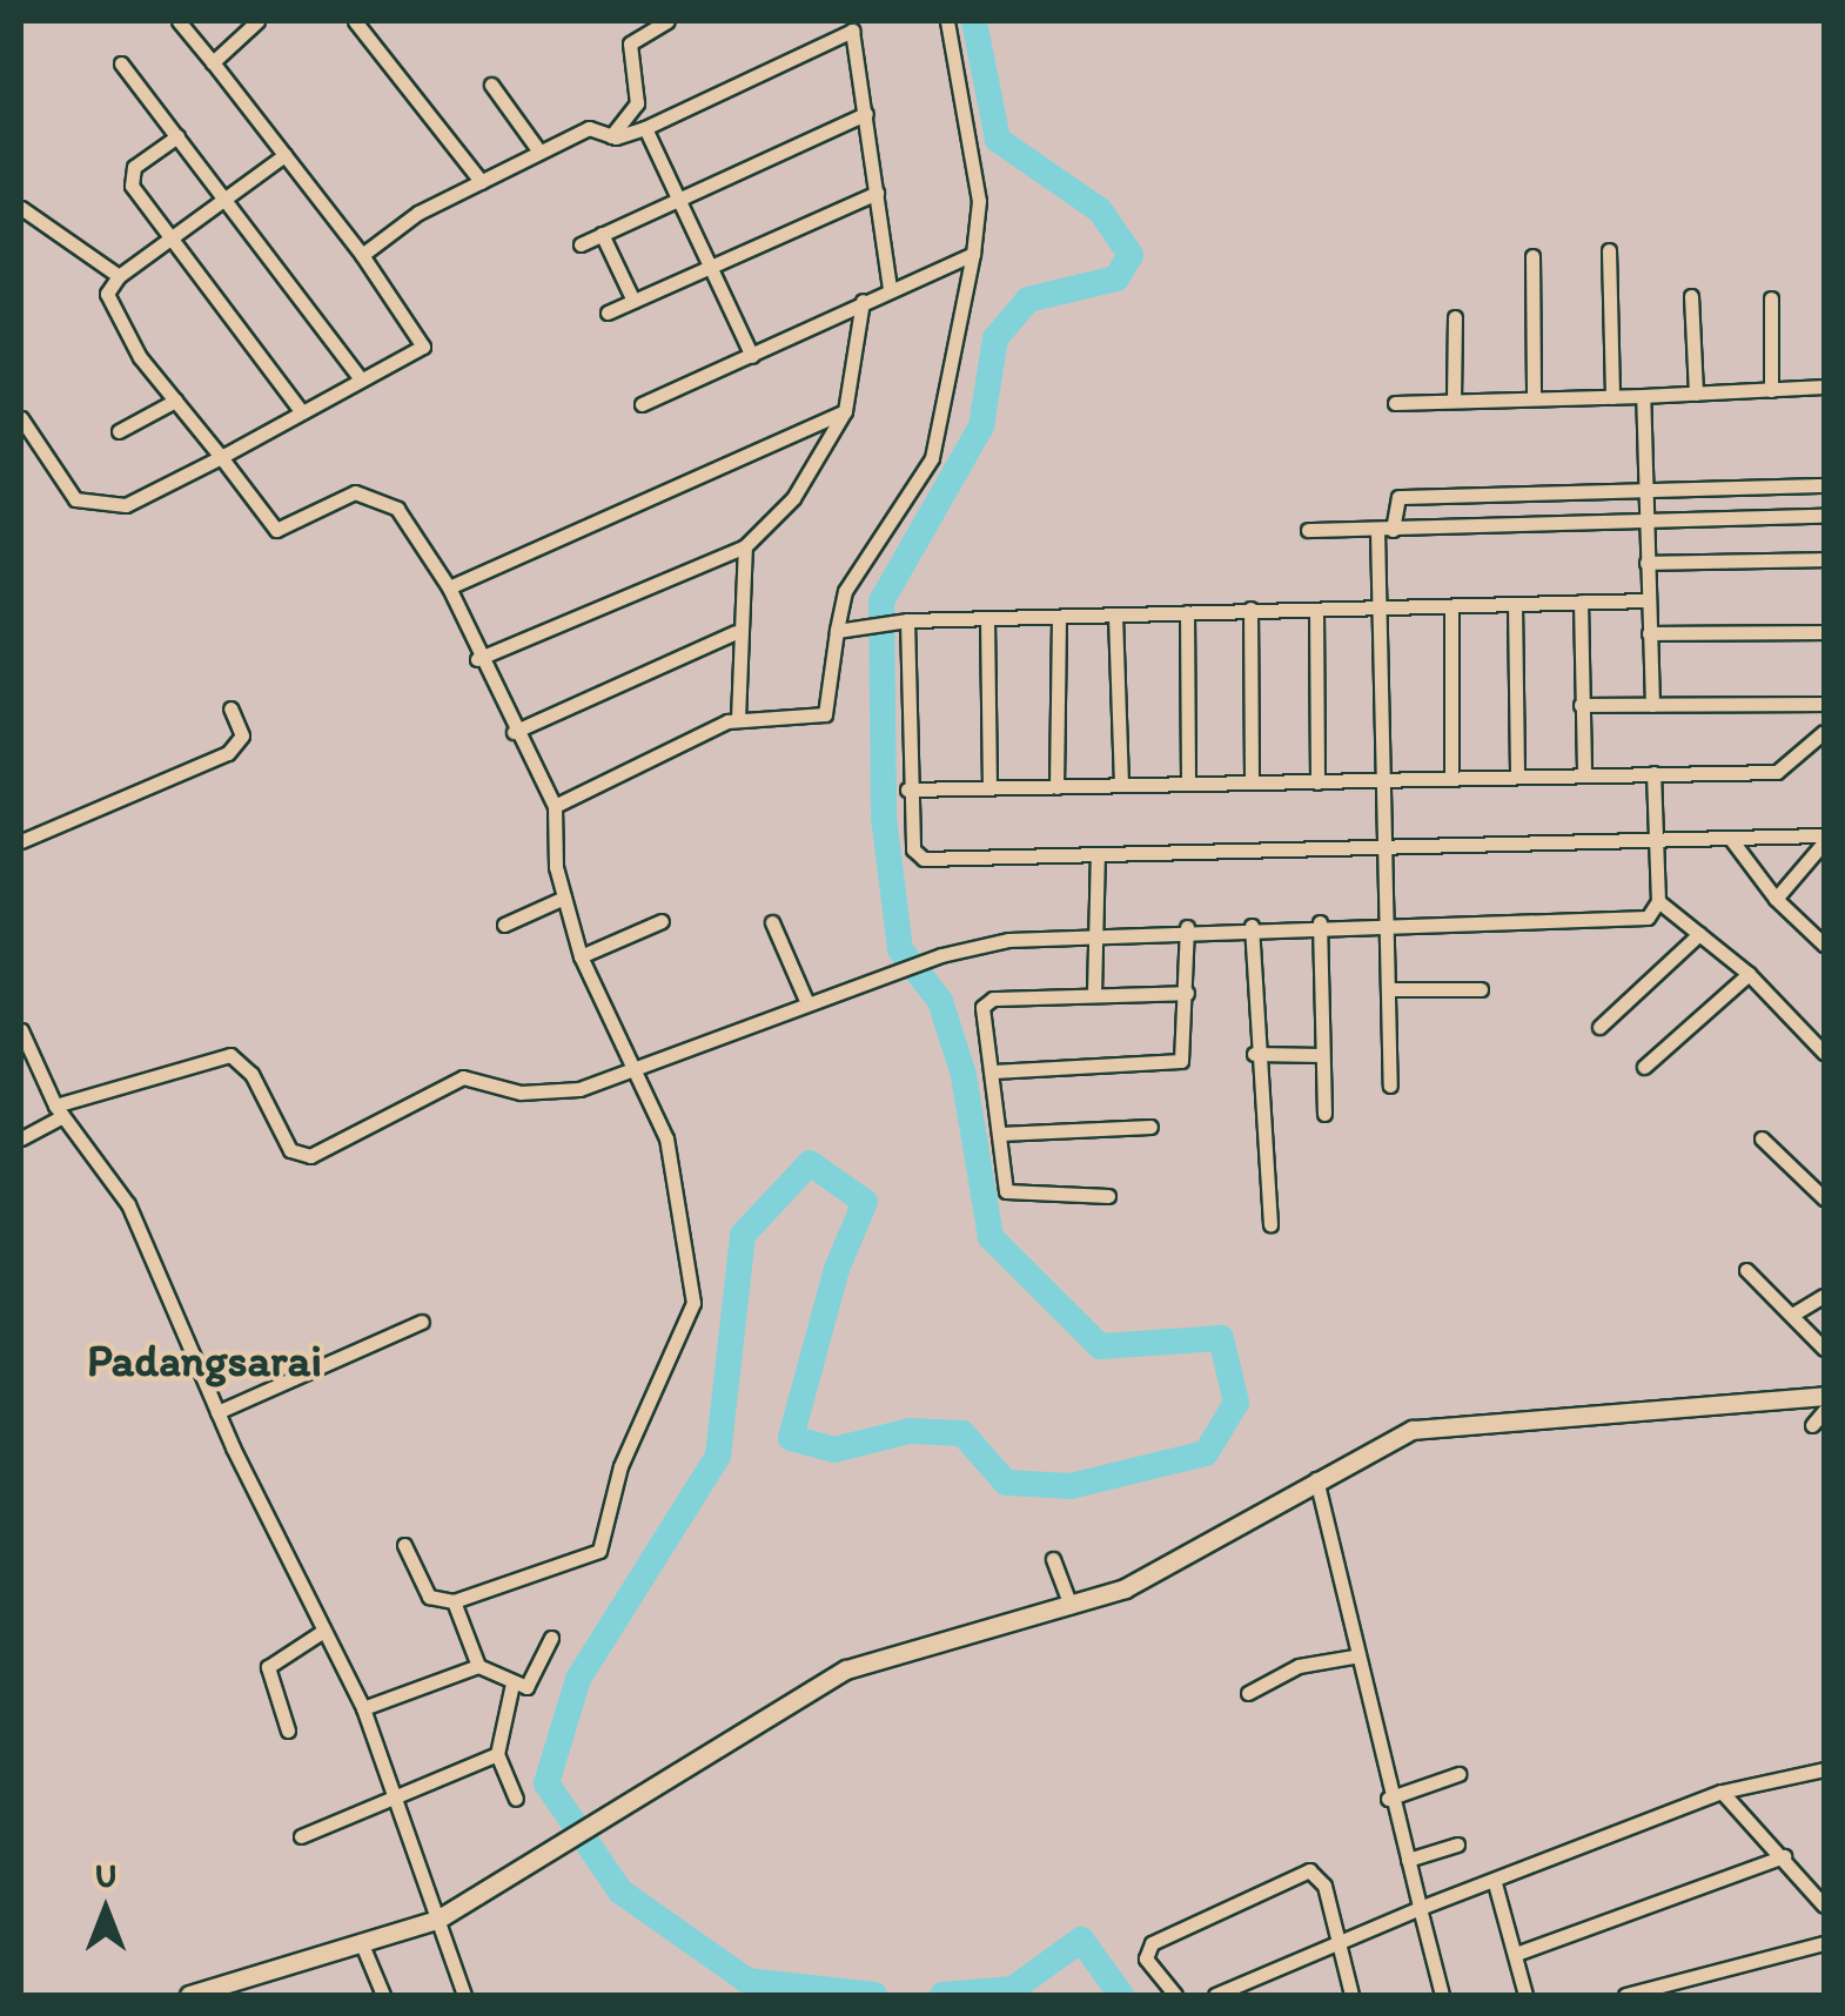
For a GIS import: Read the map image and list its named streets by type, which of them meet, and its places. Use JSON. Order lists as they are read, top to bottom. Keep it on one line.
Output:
{"districts":["Padangsarai"],"north":"top"}
